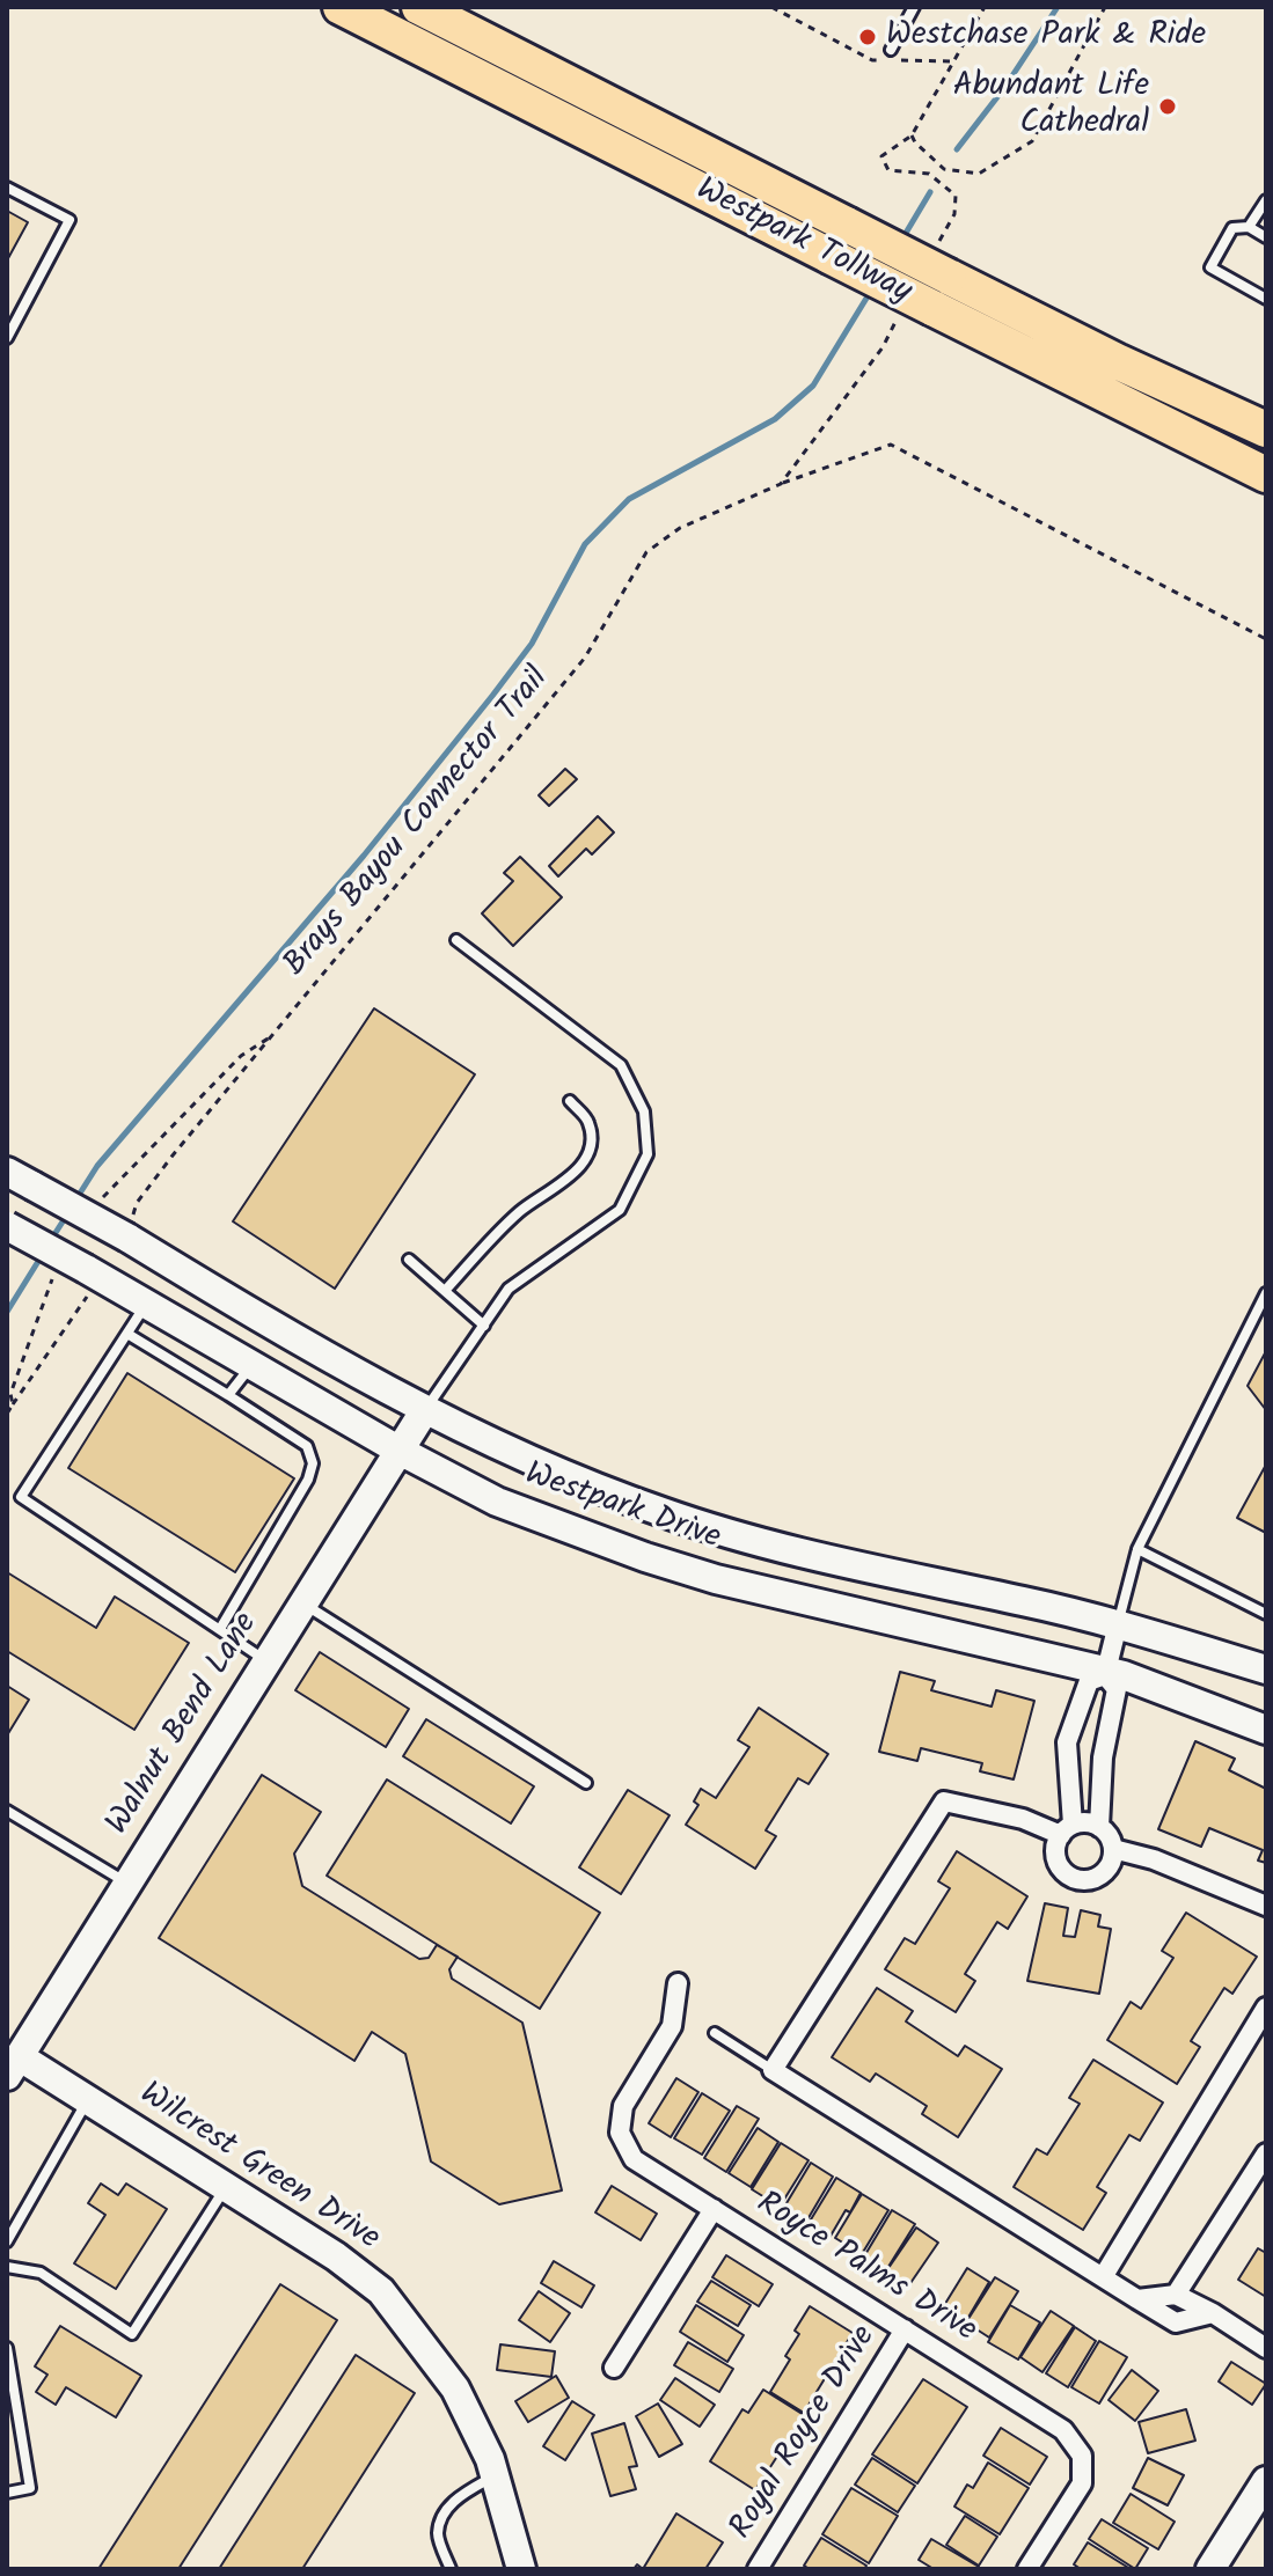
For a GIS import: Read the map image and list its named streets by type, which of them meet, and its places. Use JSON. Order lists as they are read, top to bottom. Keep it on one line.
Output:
{"streets":{"highway":["Westpark Tollway"],"main road":["Westpark Drive","Walnut Bend Lane","Wilcrest Green Drive"],"street":["Royce Palms Drive","Royal Royce Drive"],"path":["Brays Bayou Connector Trail"]},"crossings":[["Brays Bayou Connector Trail","Westpark Drive"],["Westpark Drive","Walnut Bend Lane"],["Walnut Bend Lane","Wilcrest Green Drive"],["Royce Palms Drive","Royal Royce Drive"]],"places":["Westchase Park & Ride","Abundant Life Cathedral"]}
